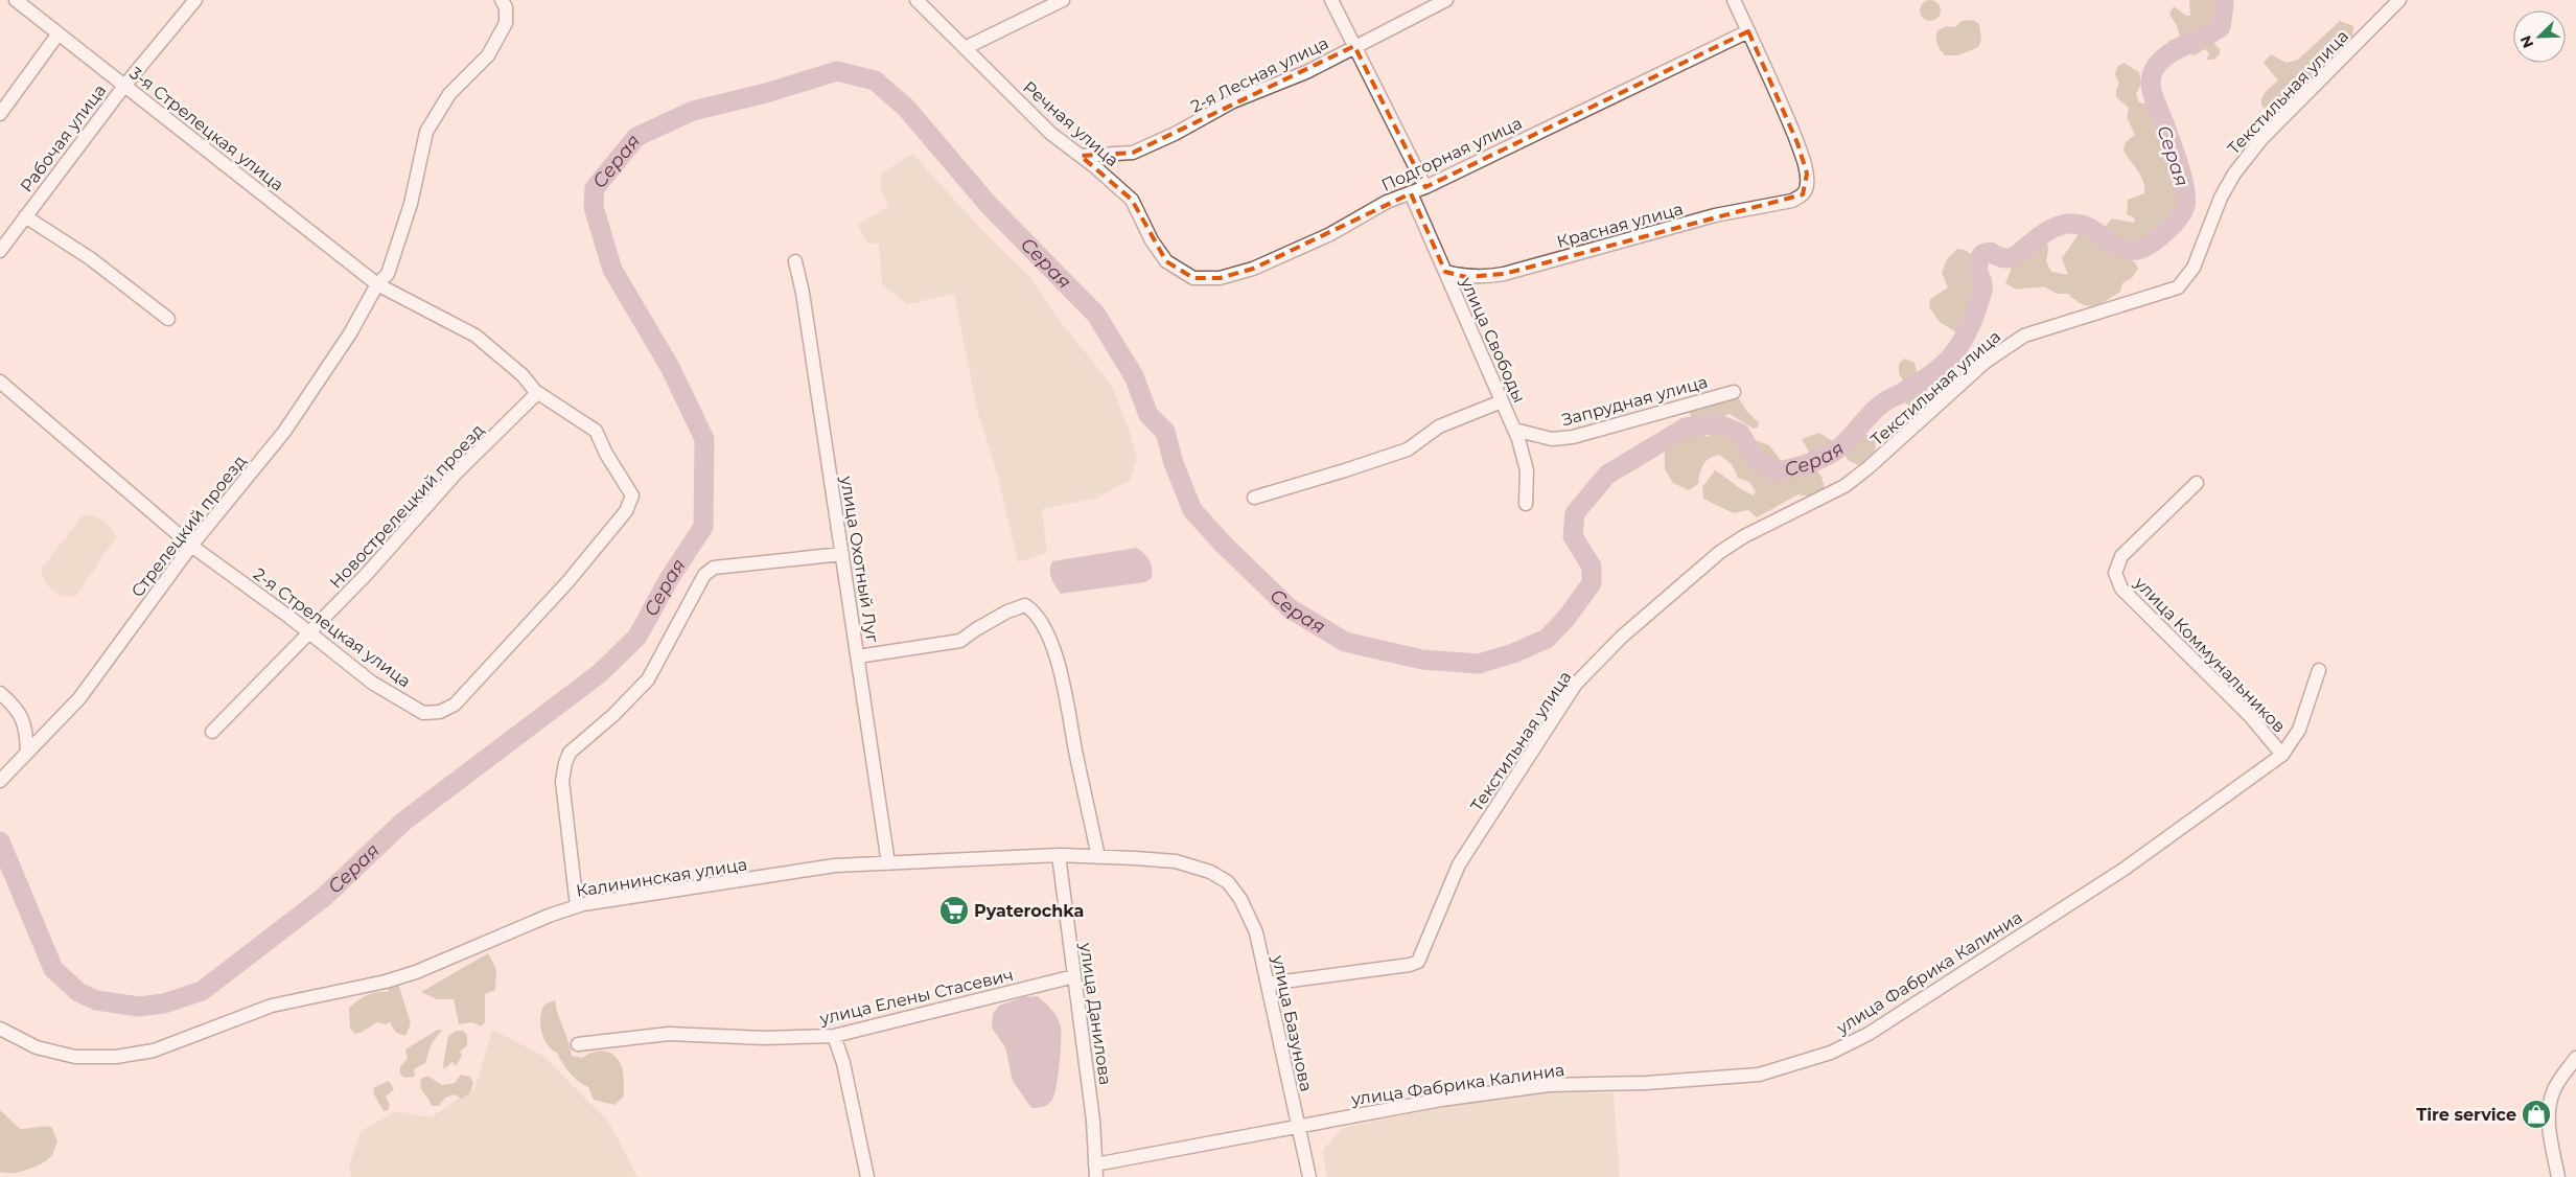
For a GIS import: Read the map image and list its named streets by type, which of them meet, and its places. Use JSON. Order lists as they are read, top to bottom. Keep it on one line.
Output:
{"streets":{"street":["2-я Лесная улица","Текстильная улица","Речная улица","3-я Стрелецкая улица","Рабочая улица","Подгорная улица","Красная улица","улица Свободы","Запрудная улица","Новострелецкий проезд","Стрелецкий проезд","улица Охотный Луг","2-я Стрелецкая улица","улица Коммунальников","Калининская улица","улица Фабрика Калиниа","улица Елены Стасевич","улица Данилова","улица Базунова"]},"crossings":[["2-я Лесная улица","Речная улица"],["Текстильная улица","улица Базунова"],["Речная улица","Подгорная улица"],["3-я Стрелецкая улица","Рабочая улица"],["3-я Стрелецкая улица","Новострелецкий проезд"],["3-я Стрелецкая улица","Стрелецкий проезд"],["3-я Стрелецкая улица","2-я Стрелецкая улица"],["Подгорная улица","Красная улица"],["Подгорная улица","улица Свободы"],["Красная улица","улица Свободы"],["улица Свободы","Запрудная улица"],["Новострелецкий проезд","2-я Стрелецкая улица"],["Стрелецкий проезд","2-я Стрелецкая улица"],["улица Охотный Луг","Калининская улица"],["улица Коммунальников","улица Фабрика Калиниа"],["Калининская улица","улица Данилова"],["Калининская улица","улица Базунова"],["улица Фабрика Калиниа","улица Данилова"],["улица Фабрика Калиниа","улица Базунова"],["улица Елены Стасевич","улица Данилова"]],"water":["Серая"],"places":{"supermarket":["Pyaterochka"],"shop":["Tire service"]},"north":"bottom left"}
